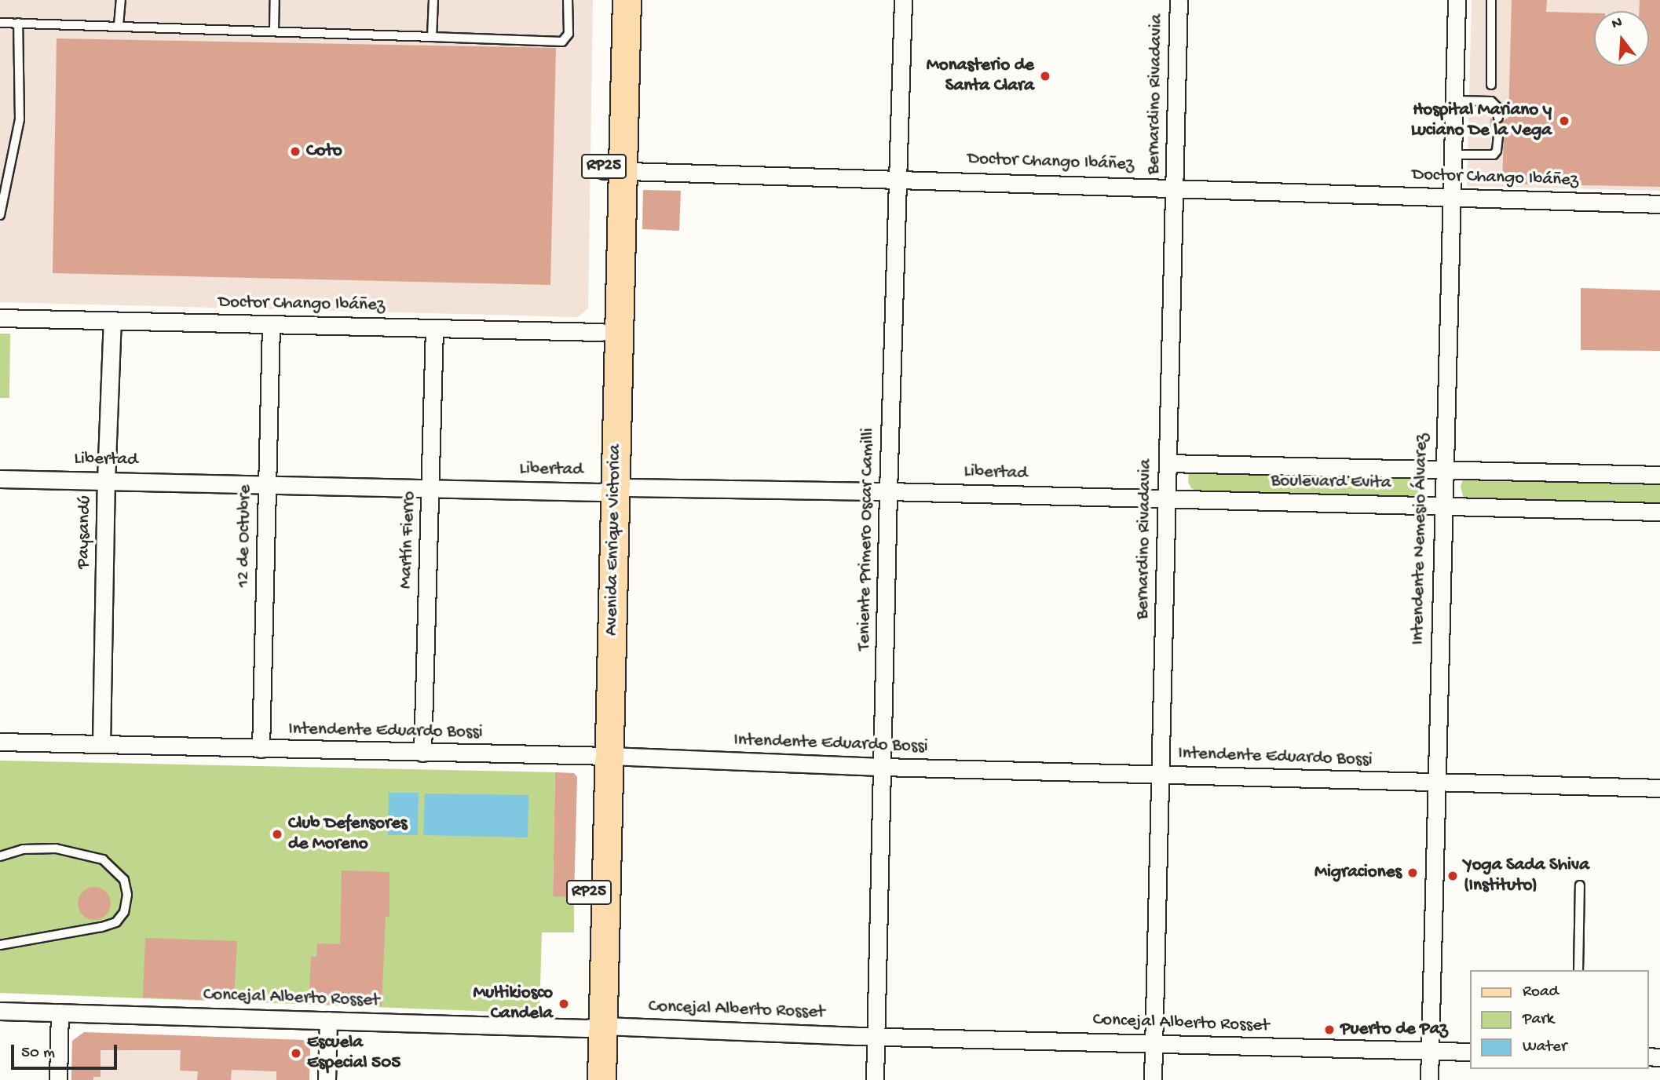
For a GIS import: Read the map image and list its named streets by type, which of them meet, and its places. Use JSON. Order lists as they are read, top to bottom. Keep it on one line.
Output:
{"streets":{"main road":["RP25","Avenida Enrique Victorica"],"street":["Bernardino Rivadavia","Doctor Chango Ibáñez","Libertad","Boulevard Evita","Paysandú","12 de Octubre","Teniente Primero Oscar Camilli","Intendente Nemesio Álvarez","Martín Fierro","Intendente Eduardo Bossi","Concejal Alberto Rosset"]},"crossings":[["Bernardino Rivadavia","Doctor Chango Ibáñez"],["Bernardino Rivadavia","Libertad"],["Bernardino Rivadavia","Boulevard Evita"],["Bernardino Rivadavia","Intendente Eduardo Bossi"],["Bernardino Rivadavia","Concejal Alberto Rosset"],["Doctor Chango Ibáñez","Paysandú"],["Doctor Chango Ibáñez","12 de Octubre"],["Doctor Chango Ibáñez","Teniente Primero Oscar Camilli"],["Doctor Chango Ibáñez","Intendente Nemesio Álvarez"],["Doctor Chango Ibáñez","Martín Fierro"],["Doctor Chango Ibáñez","Avenida Enrique Victorica"],["Libertad","Boulevard Evita"],["Libertad","Paysandú"],["Libertad","12 de Octubre"],["Libertad","Teniente Primero Oscar Camilli"],["Libertad","Martín Fierro"],["Libertad","Avenida Enrique Victorica"],["Boulevard Evita","Intendente Nemesio Álvarez"],["Paysandú","Intendente Eduardo Bossi"],["12 de Octubre","Intendente Eduardo Bossi"],["Teniente Primero Oscar Camilli","Intendente Eduardo Bossi"],["Teniente Primero Oscar Camilli","Concejal Alberto Rosset"],["Intendente Nemesio Álvarez","Intendente Eduardo Bossi"],["Intendente Nemesio Álvarez","Concejal Alberto Rosset"],["Martín Fierro","Intendente Eduardo Bossi"],["Avenida Enrique Victorica","Intendente Eduardo Bossi"],["Avenida Enrique Victorica","Concejal Alberto Rosset"]],"places":["Monasterio de Santa Clara","Hospital Mariano y Luciano De la Vega","Coto","Club Defensores de Moreno","Migraciones","Yoga Sada Shiva (Instituto)","Multikiosco Candela","Puerto de Paz","Escuela Especial 505"],"legend":["Road","Park","Water"],"scale_bar":"50 m","north":"top"}
